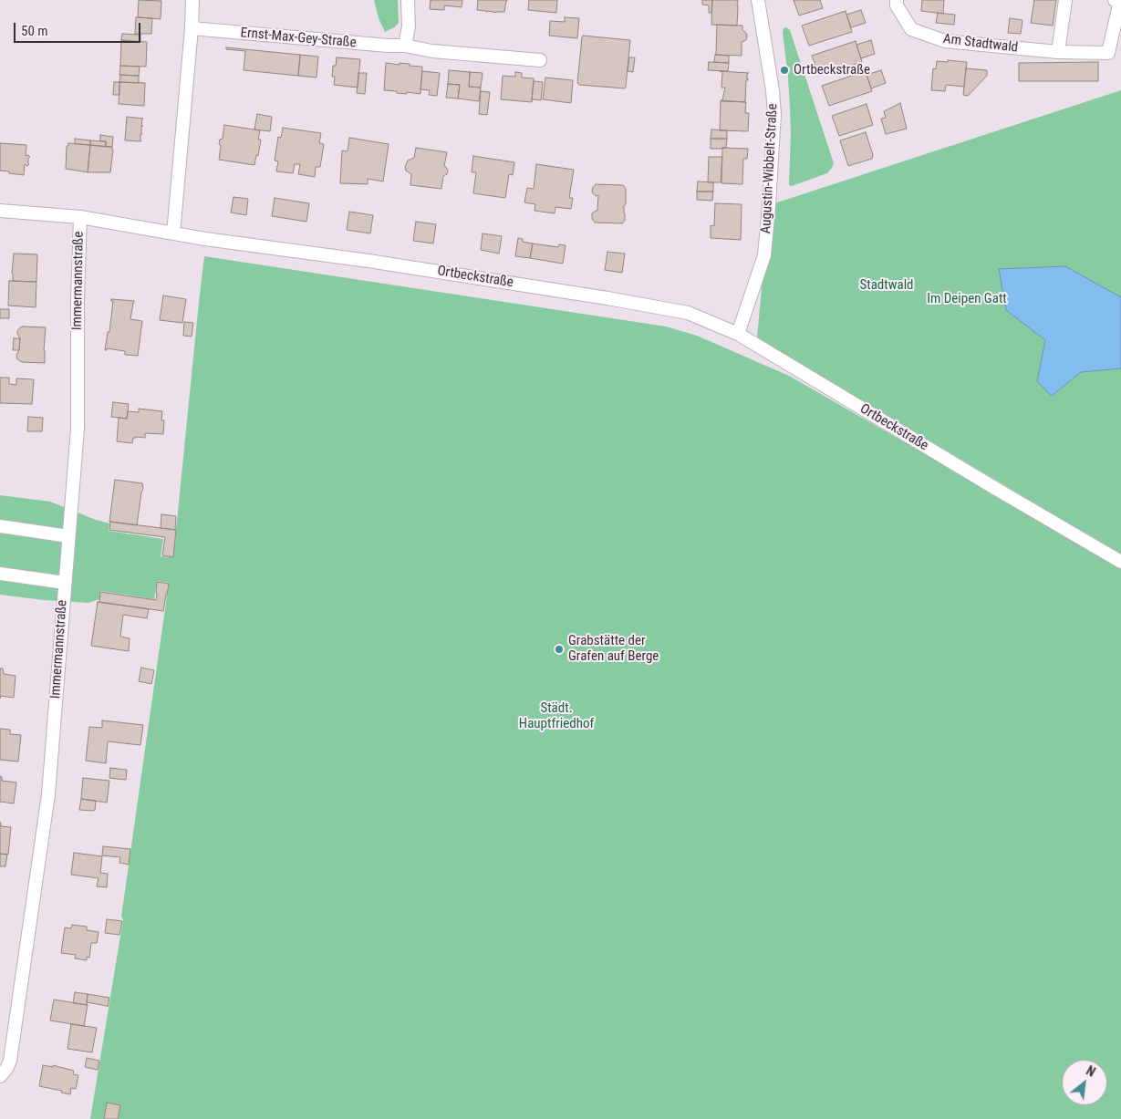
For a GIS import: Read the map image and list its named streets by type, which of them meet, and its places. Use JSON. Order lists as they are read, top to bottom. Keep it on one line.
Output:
{"streets":{"street":["Ernst-Max-Gey-Straße","Am Stadtwald","Augustin-Wibbelt-Straße","Ortbeckstraße","Immermannstraße"]},"crossings":[["Augustin-Wibbelt-Straße","Ortbeckstraße"],["Ortbeckstraße","Immermannstraße"]],"parks":["Stadtwald","Im Deipen Gatt","Städt. Hauptfriedhof"],"places":["Ortbeckstraße","Grabstätte der Grafen auf Berge"],"scale_bar":"50 m","north":"top right"}
